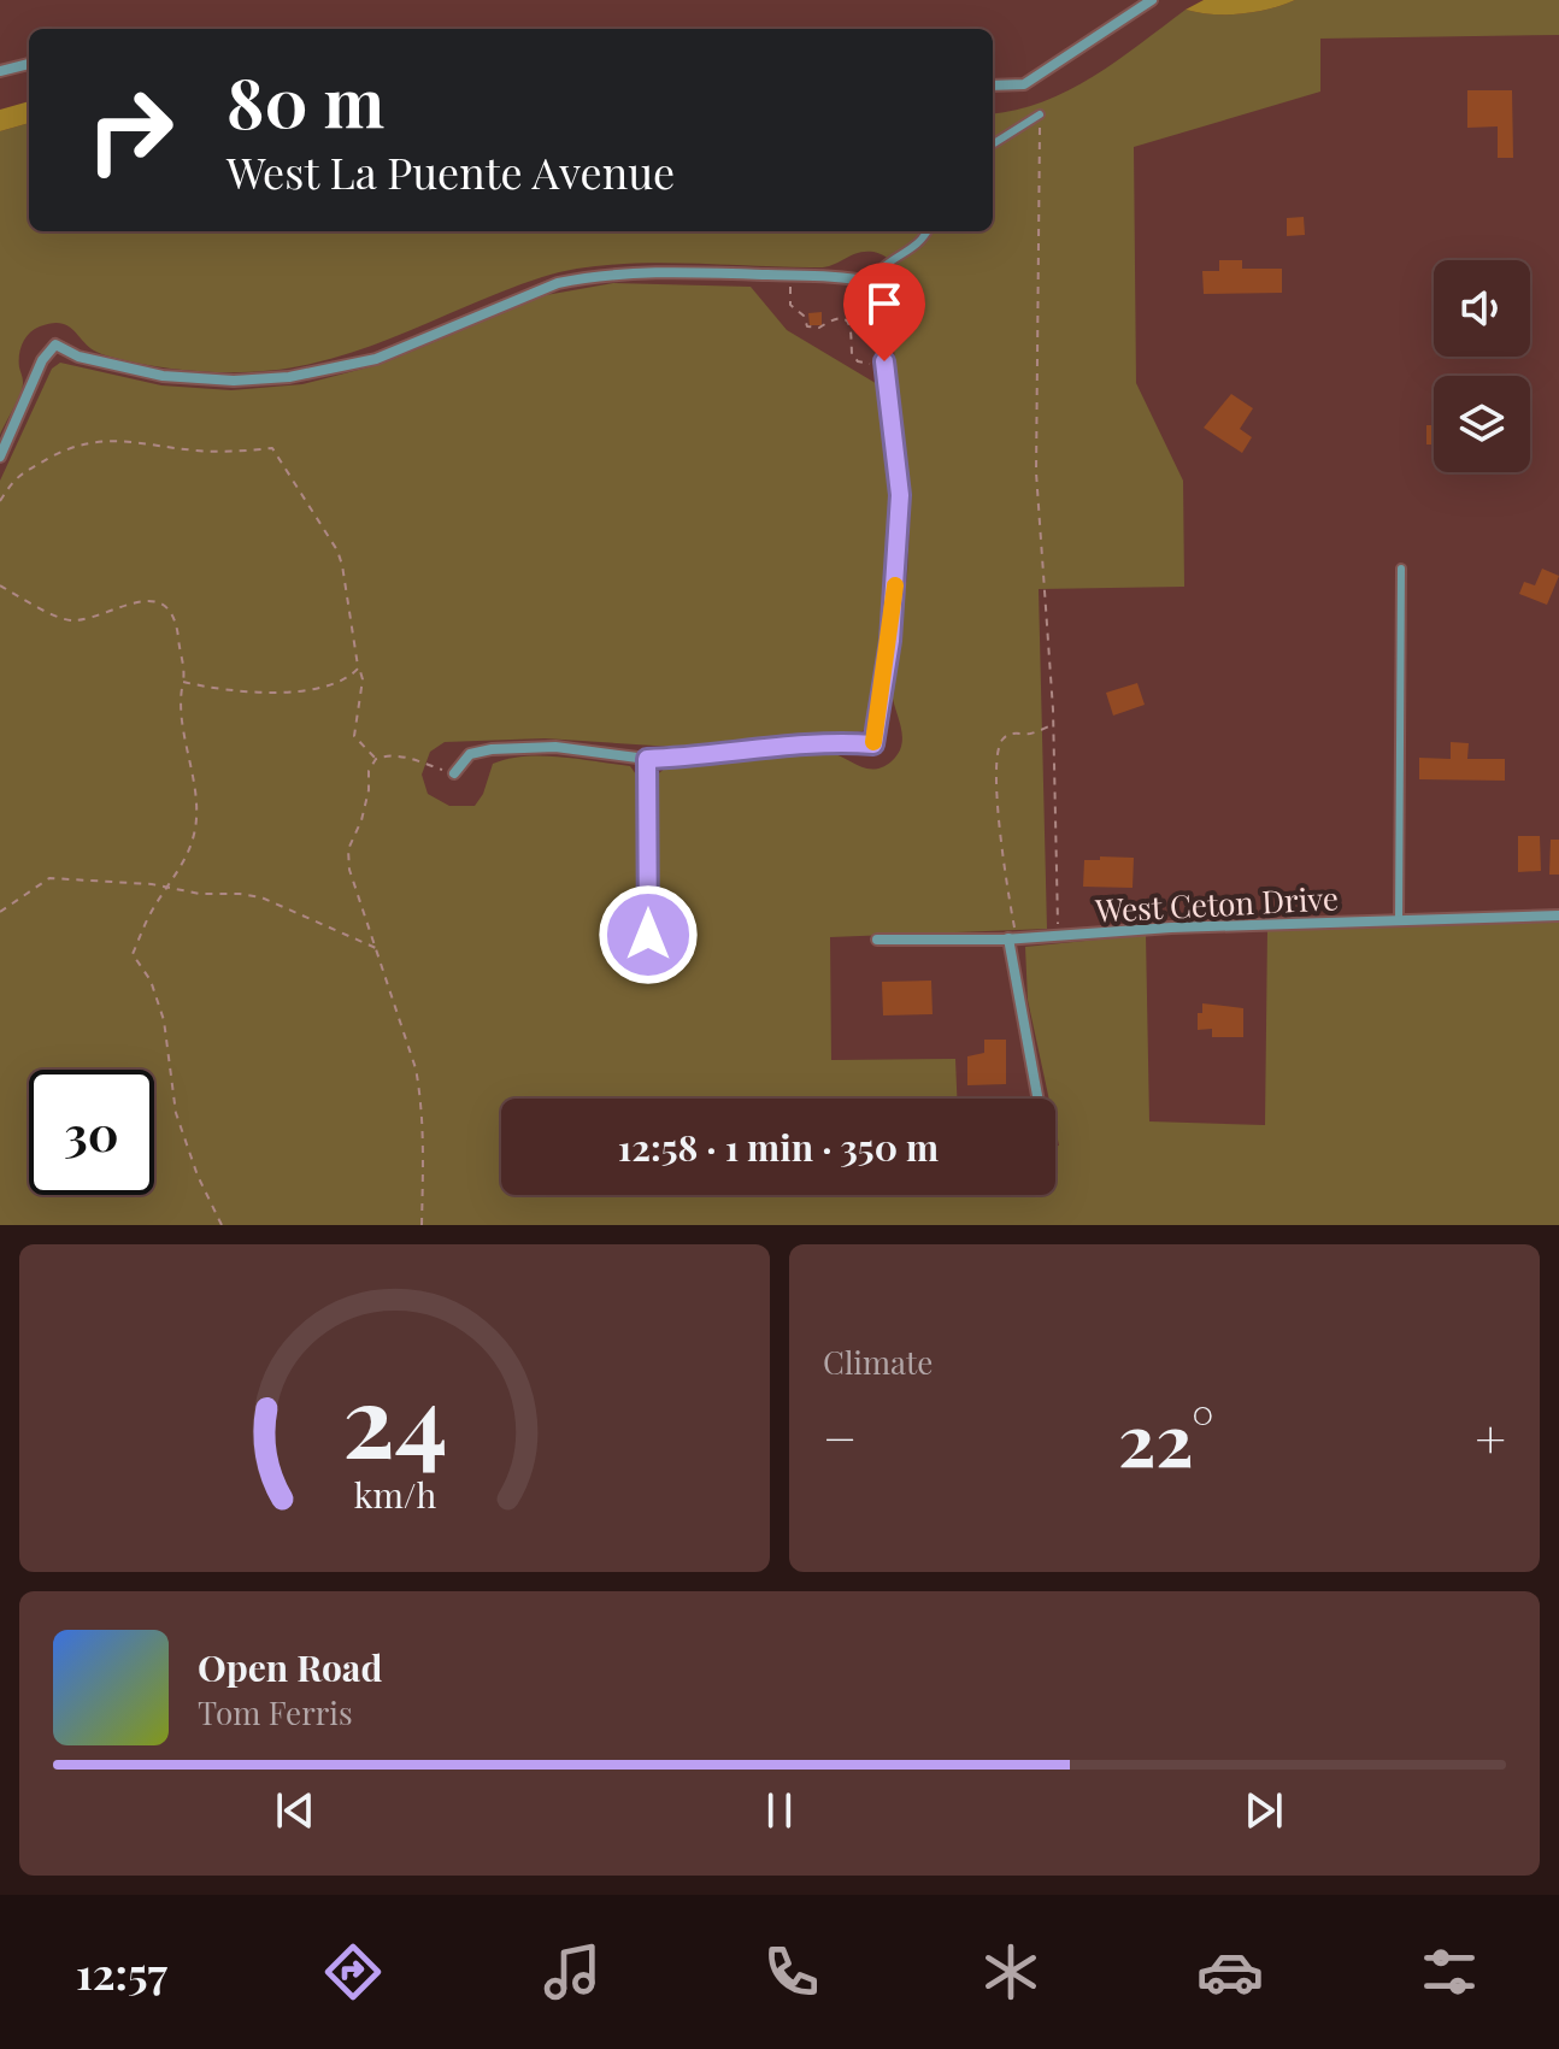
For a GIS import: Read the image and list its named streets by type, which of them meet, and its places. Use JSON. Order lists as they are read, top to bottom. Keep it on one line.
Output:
{"streets":{"street":["West Ceton Drive"]},"page":{"turn":["80 m","West La Puente Avenue"],"limit":"30","trip":"12:58 · 1 min · 350 m","tile":"Climate","heat":["−","22°","+"],"song":["Open Road","Tom Ferris"],"tabs":"12:57","gauge":["24","km/h"]}}
